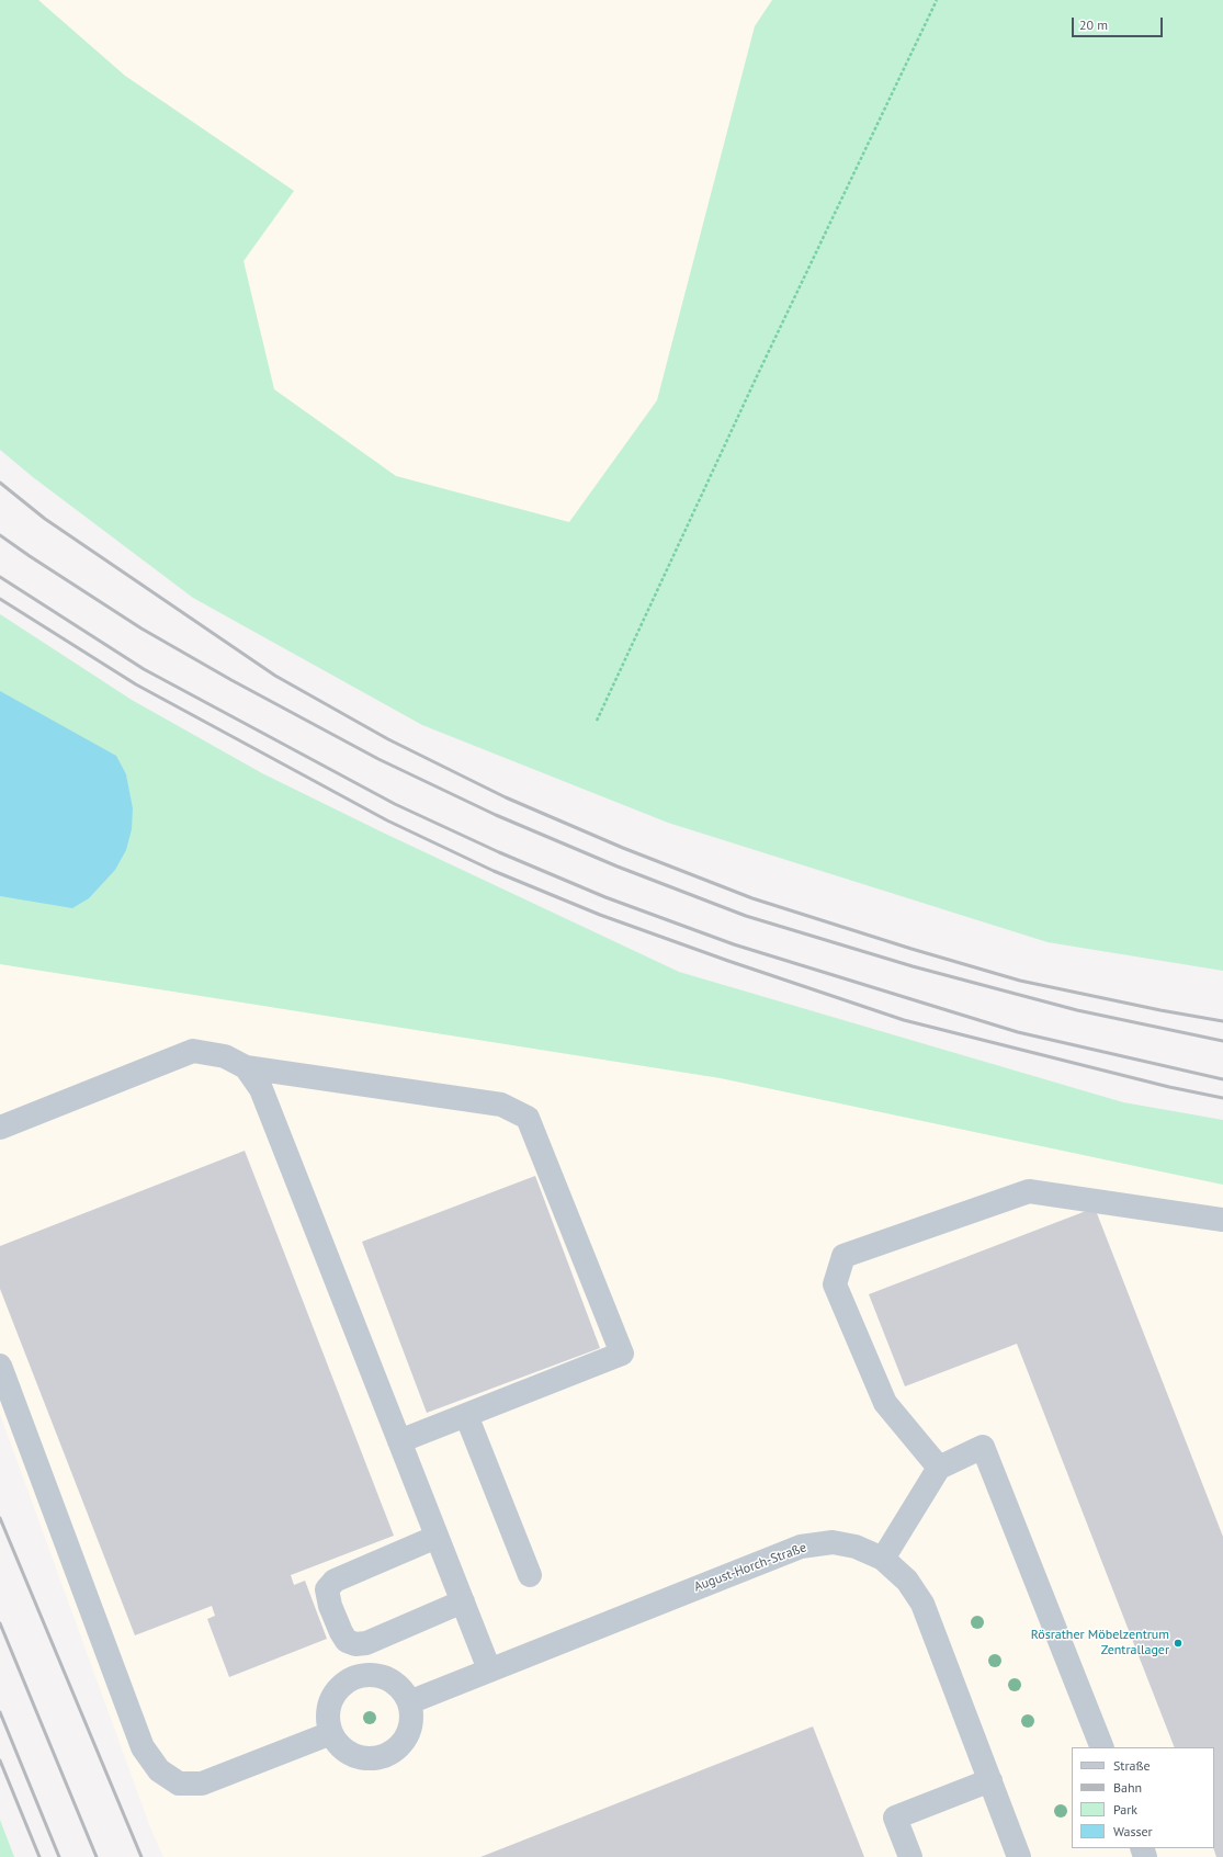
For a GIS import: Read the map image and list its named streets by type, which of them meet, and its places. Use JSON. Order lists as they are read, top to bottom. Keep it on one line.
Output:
{"streets":{"street":["August-Horch-Straße"]},"places":["Rösrather Möbelzentrum Zentrallager"],"legend":["Straße","Bahn","Park","Wasser"],"scale_bar":"20 m"}
